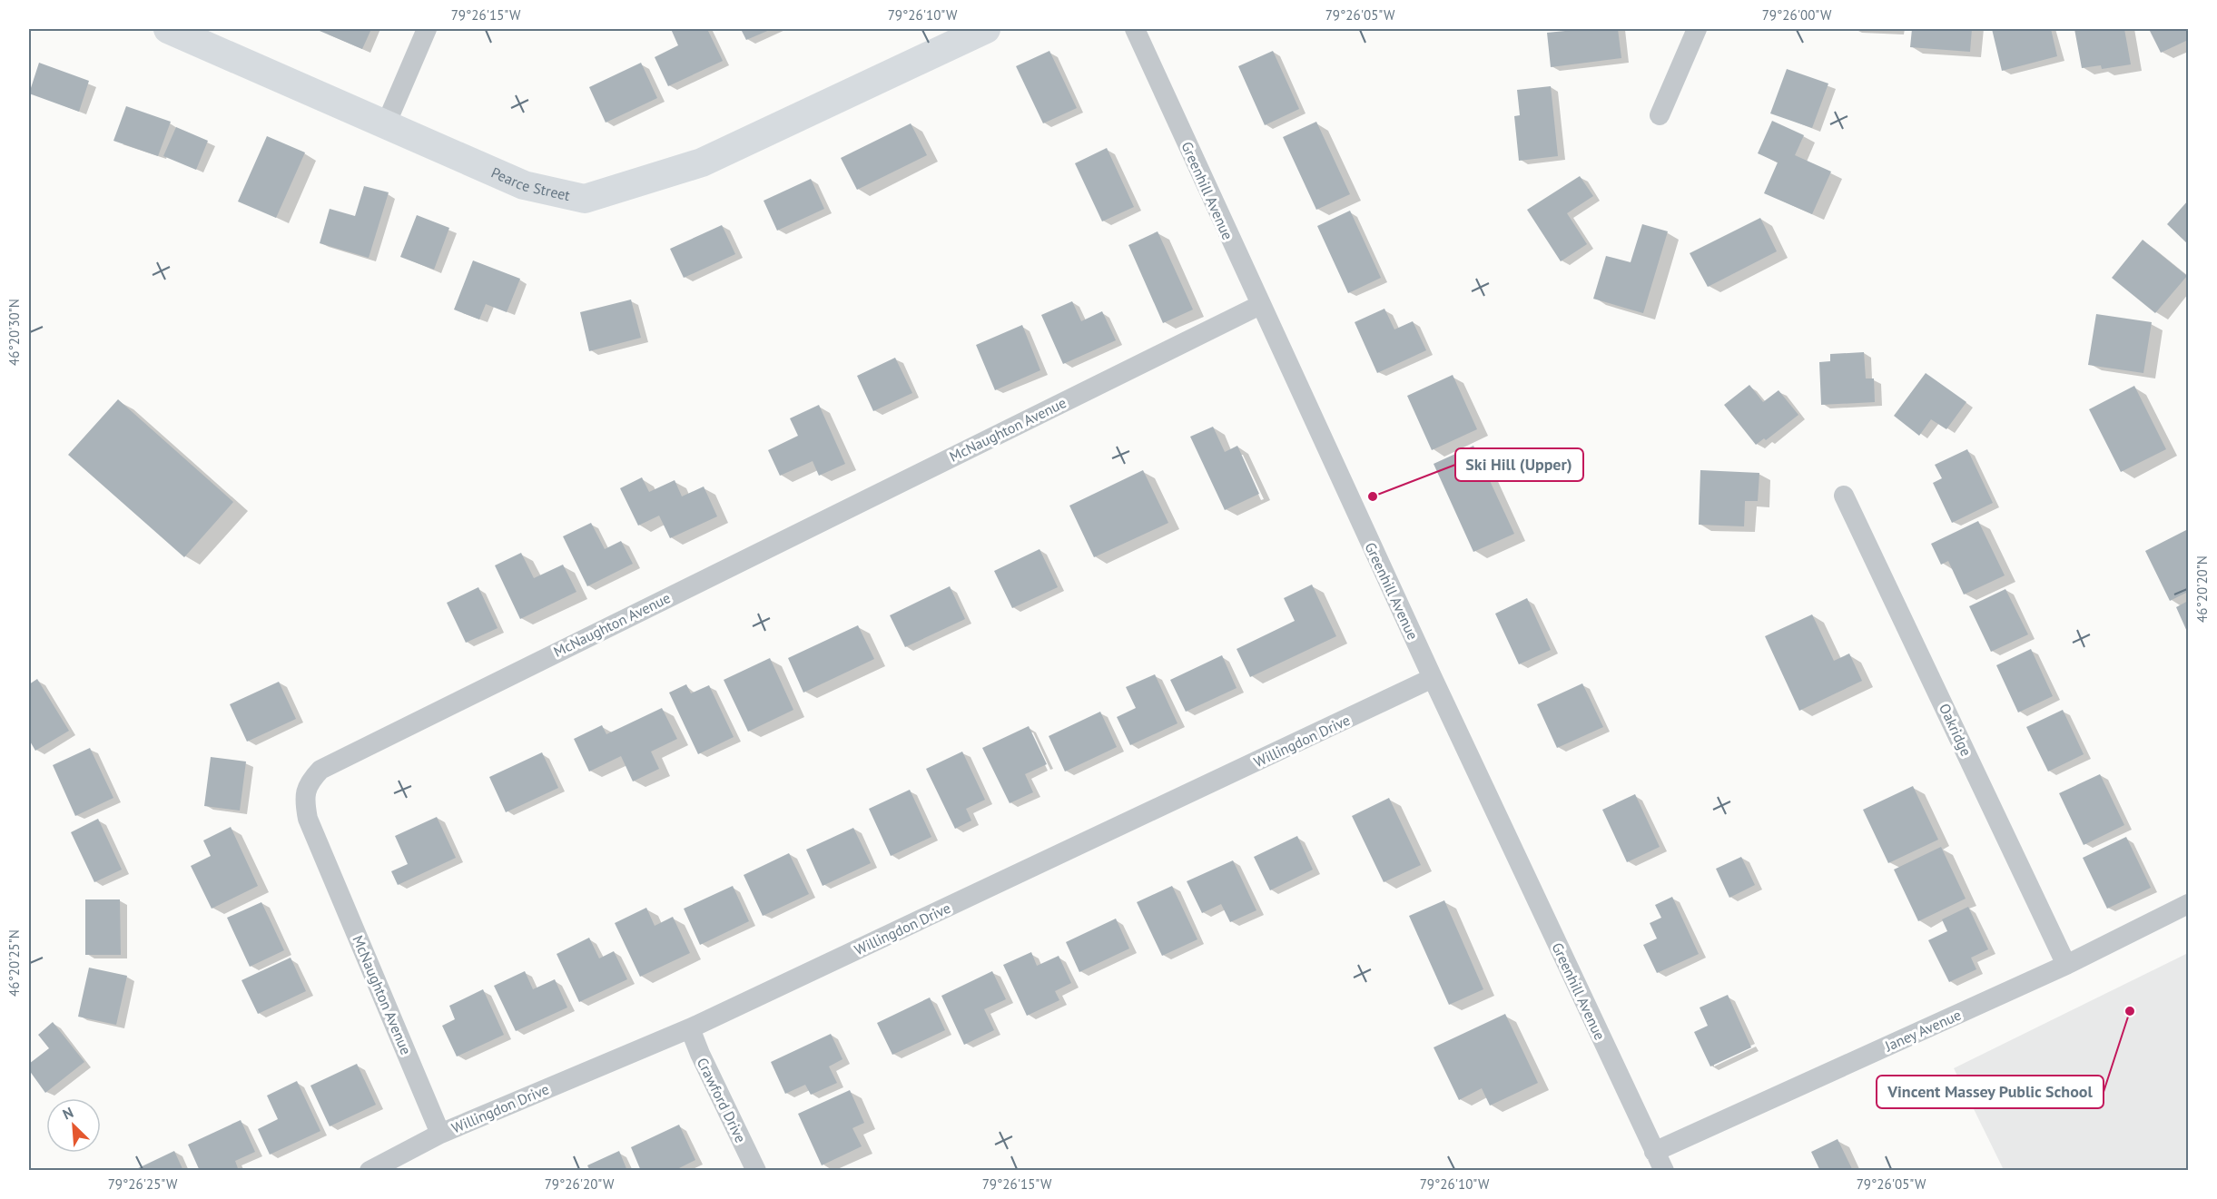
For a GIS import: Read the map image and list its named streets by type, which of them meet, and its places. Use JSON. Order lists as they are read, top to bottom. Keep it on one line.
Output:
{"streets":{"street":["Pearce Street","Greenhill Avenue","McNaughton Avenue","Oakridge","Willingdon Drive","Janey Avenue","Crawford Drive"]},"crossings":[["Greenhill Avenue","McNaughton Avenue"],["Greenhill Avenue","Willingdon Drive"],["Greenhill Avenue","Janey Avenue"],["McNaughton Avenue","Willingdon Drive"],["Oakridge","Janey Avenue"],["Willingdon Drive","Crawford Drive"]],"places":["Ski Hill (Upper)","Vincent Massey Public School"],"north":"top left","coordinates":["79°26'15\"W","79°26'10\"W","79°26'05\"W","79°26'00\"W","46°20'30\"N","46°20'20\"N","46°20'25\"N","79°26'25\"W","79°26'20\"W"]}
